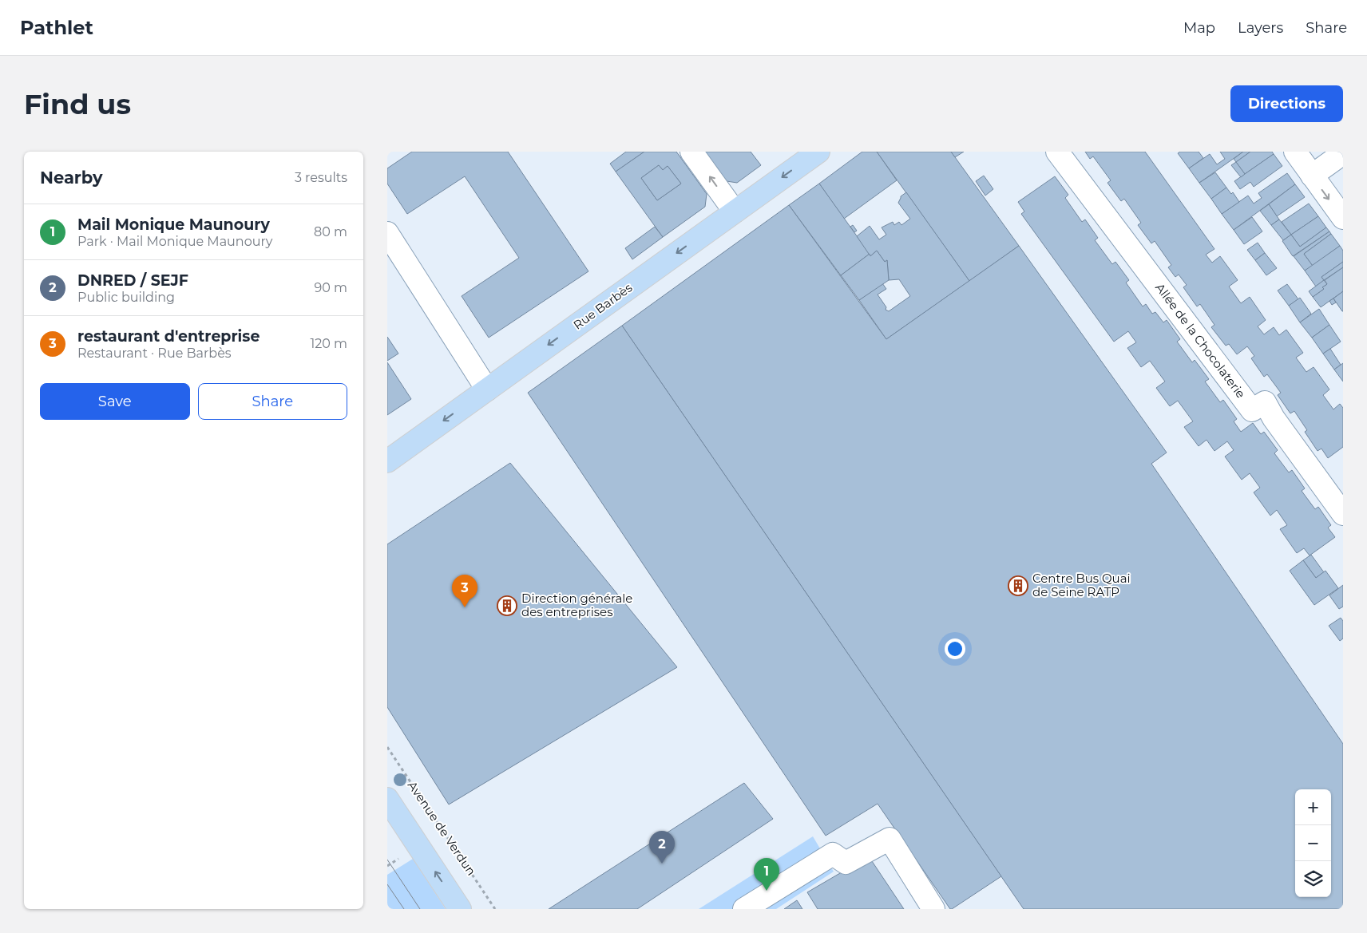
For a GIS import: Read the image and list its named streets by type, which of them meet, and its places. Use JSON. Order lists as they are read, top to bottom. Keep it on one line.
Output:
{"streets":{"main road":["Rue Barbès"],"street":["Allée de la Chocolaterie"],"path":["Avenue de Verdun"]},"one_way":["Rue Barbès"],"places":{"building":["Centre Bus Quai de Seine RATP","Direction générale des entreprises"]},"page":{"header":"Pathlet","nav":["Map","Layers","Share"],"buttons":["Directions",["Save","Share"]],"title":"Find us","heading":["Nearby","3 results"],"list":[{"mark":"1","name":"Mail Monique Maunoury","note":"Park · Mail Monique Maunoury","value":"80 m"},{"mark":"2","name":"DNRED / SEJF","note":"Public building","value":"90 m"},{"mark":"3","name":"restaurant d'entreprise","note":"Restaurant · Rue Barbès","value":"120 m"}],"pins":["3","2","1"],"map_buttons":["+","−"]}}
